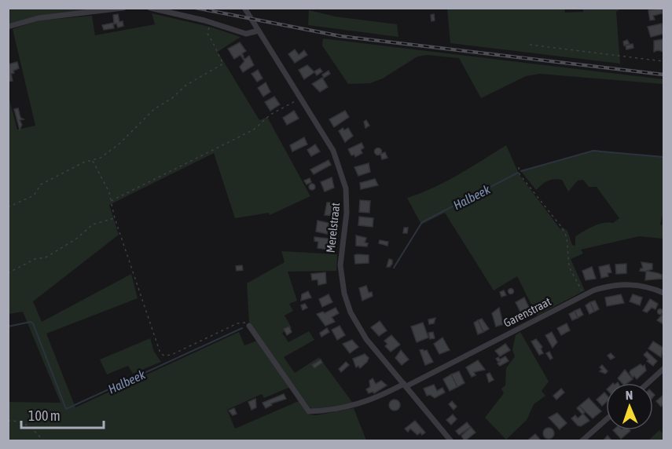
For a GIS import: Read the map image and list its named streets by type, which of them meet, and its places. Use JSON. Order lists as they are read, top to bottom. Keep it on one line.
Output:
{"streets":{"street":["Merelstraat","Garenstraat"]},"crossings":[["Merelstraat","Garenstraat"]],"water":["Halbeek"],"scale_bar":"100 m","north":"top"}
